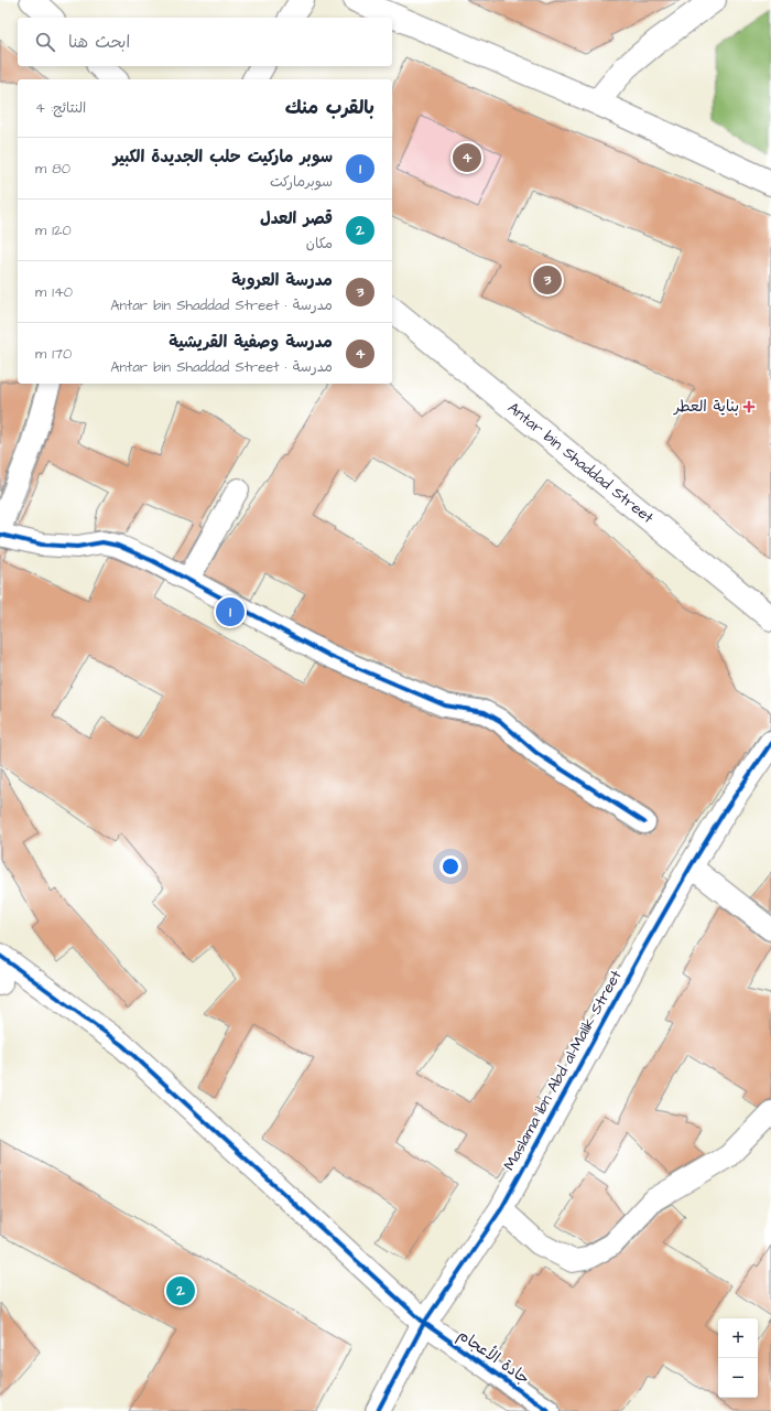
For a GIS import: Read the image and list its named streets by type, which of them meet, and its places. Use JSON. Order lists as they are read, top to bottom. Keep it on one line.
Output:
{"streets":{"street":["Antar bin Shaddad Street","Maslama ibn Abd al-Malik Street","جادة الأعجام"]},"crossings":[["Maslama ibn Abd al-Malik Street","جادة الأعجام"]],"places":{"health":["بناية العطر"]},"page":{"search":"ابحث هنا","heading":["بالقرب منك","النتائج: 4"],"list":[{"mark":"1","name":"سوبر ماركيت حلب الجديدة الكبير","note":"سوبرماركت","value":"80 m"},{"mark":"2","name":"قصر العدل","note":"مكان","value":"120 m"},{"mark":"3","name":"مدرسة العروبة","note":"مدرسة · Antar bin Shaddad Street","value":"140 m"},{"mark":"4","name":"مدرسة وصفية القريشية","note":"مدرسة · Antar bin Shaddad Street","value":"170 m"}],"pins":["4","3","1","2"],"map_buttons":["+","−"]}}
